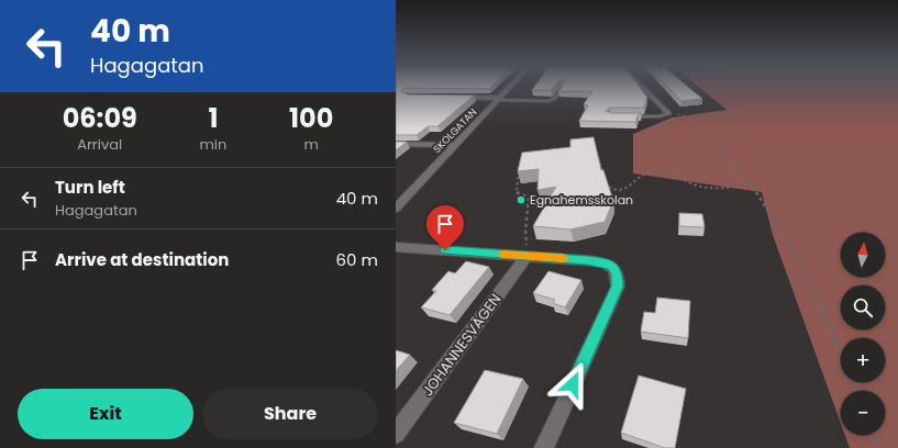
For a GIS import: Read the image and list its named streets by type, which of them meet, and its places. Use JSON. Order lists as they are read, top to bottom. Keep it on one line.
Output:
{"streets":{"street":["SKOLGATAN","JOHANNESVÄGEN"]},"places":["Egnahemsskolan"],"north":"top","page":{"turn":["40 m","Hagagatan"],"eta":["06:09","Arrival","1","min","100","m"],"list":[{"name":"Turn left","note":"Hagagatan","value":"40 m"},{"name":"Arrive at destination","value":"60 m"}],"map_buttons":["+","−"],"buttons":["Exit","Share"]}}
